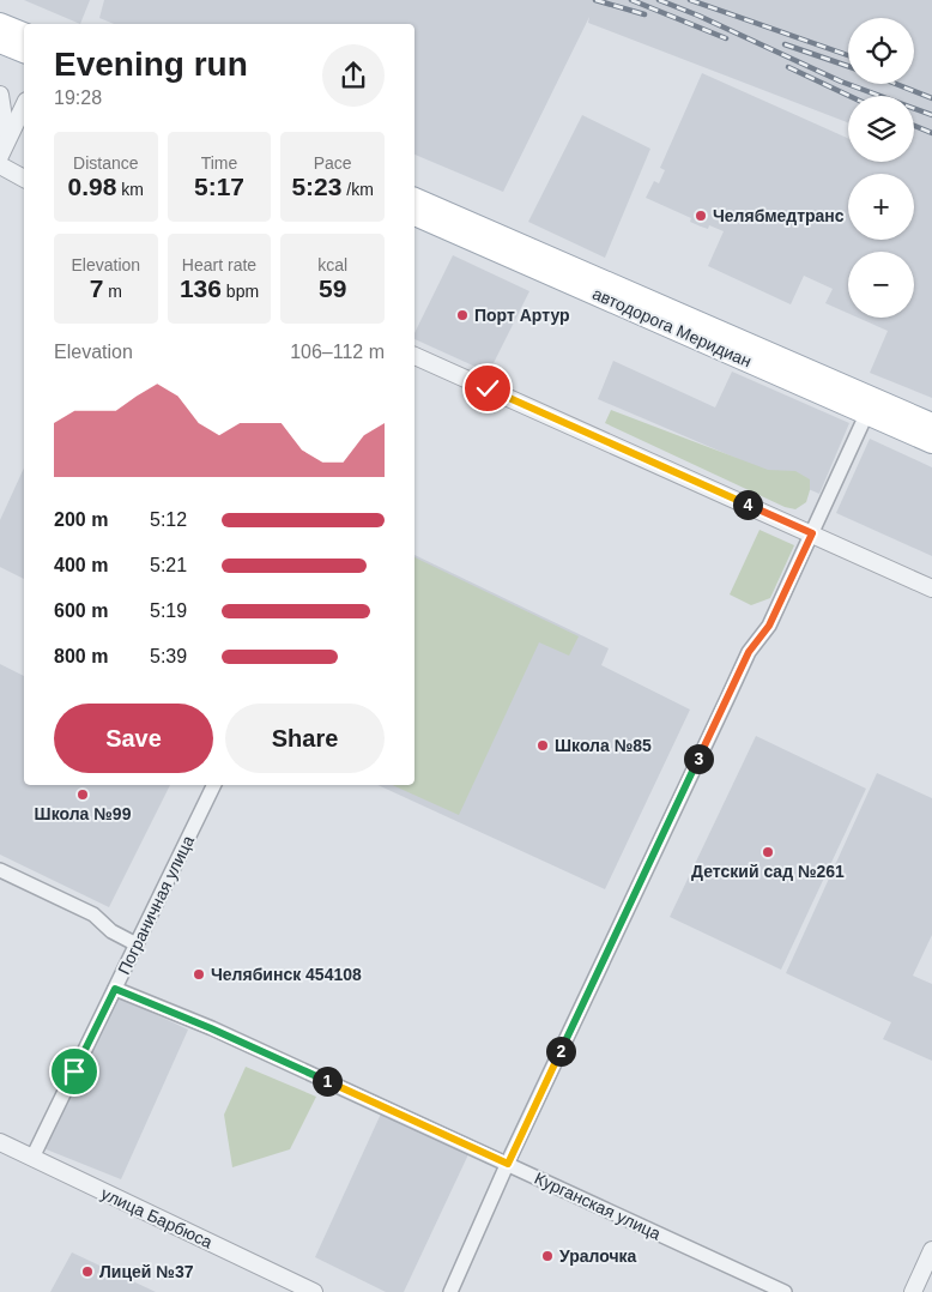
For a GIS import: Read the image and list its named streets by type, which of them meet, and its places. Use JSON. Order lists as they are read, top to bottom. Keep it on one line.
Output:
{"streets":{"main road":["автодорога Меридиан"],"street":["Пограничная улица","Курганская улица","улица Барбюса"]},"crossings":[["Пограничная улица","Курганская улица"],["Пограничная улица","улица Барбюса"]],"places":["Челябмедтранс","Порт Артур","Школа №85","Школа №99","Детский сад №261","Челябинск 454108","Уралочка","Лицей №37"],"page":{"map_buttons":["+","−"],"heading":["Evening run","19:28"],"stats":[["Distance","0.98 km"],["Time","5:17"],["Pace","5:23 /km"],["Elevation","7 m"],["Heart rate","136 bpm"],["kcal","59"]],"chart":["Elevation","106–112 m"],"pins":["4","3","2","1"],"list":[{"name":"200 m","note":"5:12"},{"name":"400 m","note":"5:21"},{"name":"600 m","note":"5:19"},{"name":"800 m","note":"5:39"}],"buttons":["Save","Share"]}}
